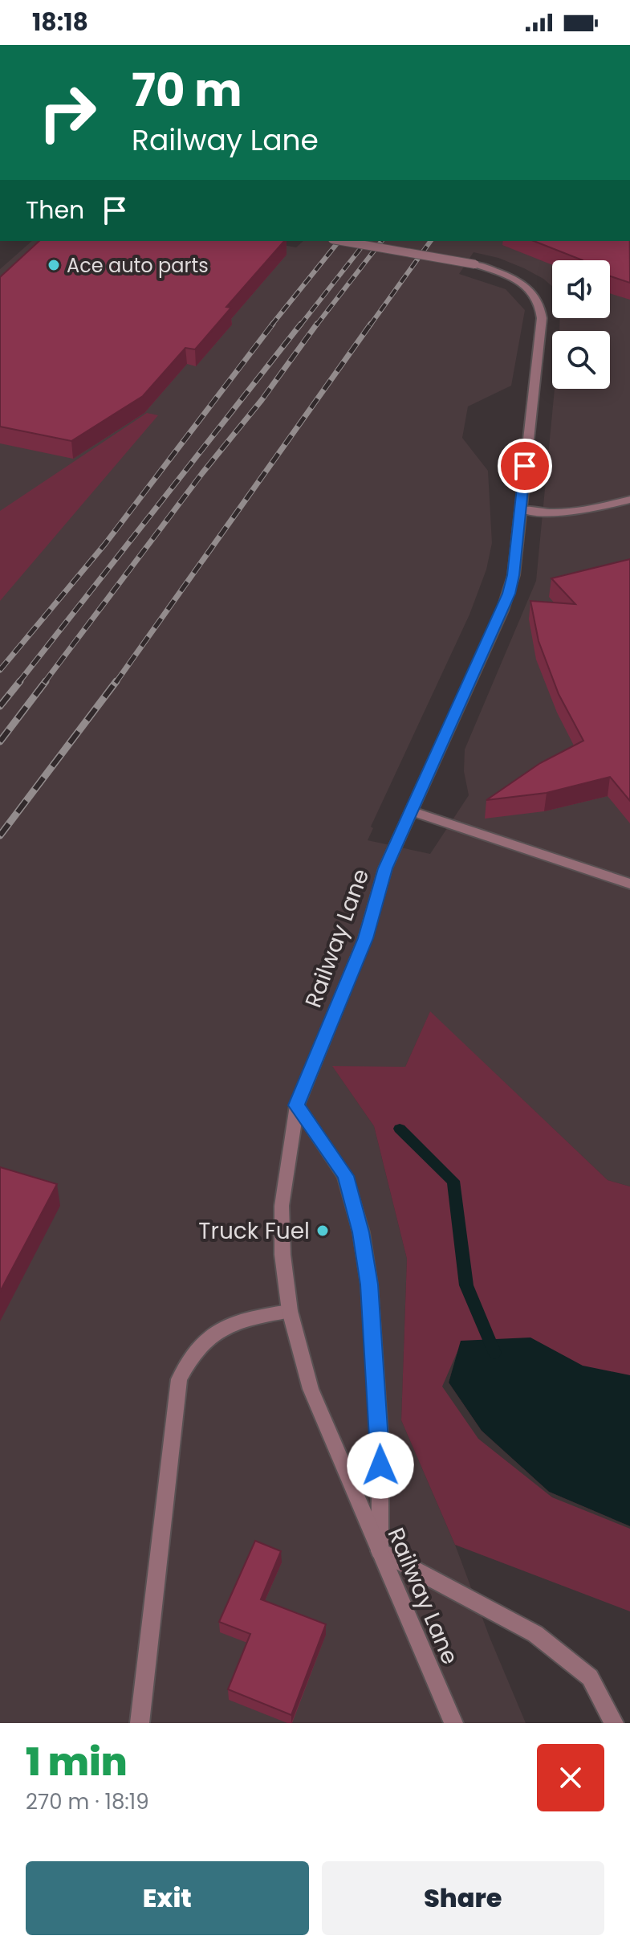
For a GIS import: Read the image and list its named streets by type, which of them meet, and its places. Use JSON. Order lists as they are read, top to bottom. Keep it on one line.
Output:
{"streets":{"street":["Railway Lane"]},"places":["Ace auto parts","Truck Fuel"],"page":{"status":"18:18","turn":["70 m","Railway Lane"],"then":"Then","heading":["1 min","270 m · 18:19"],"buttons":["Exit","Share"]}}
